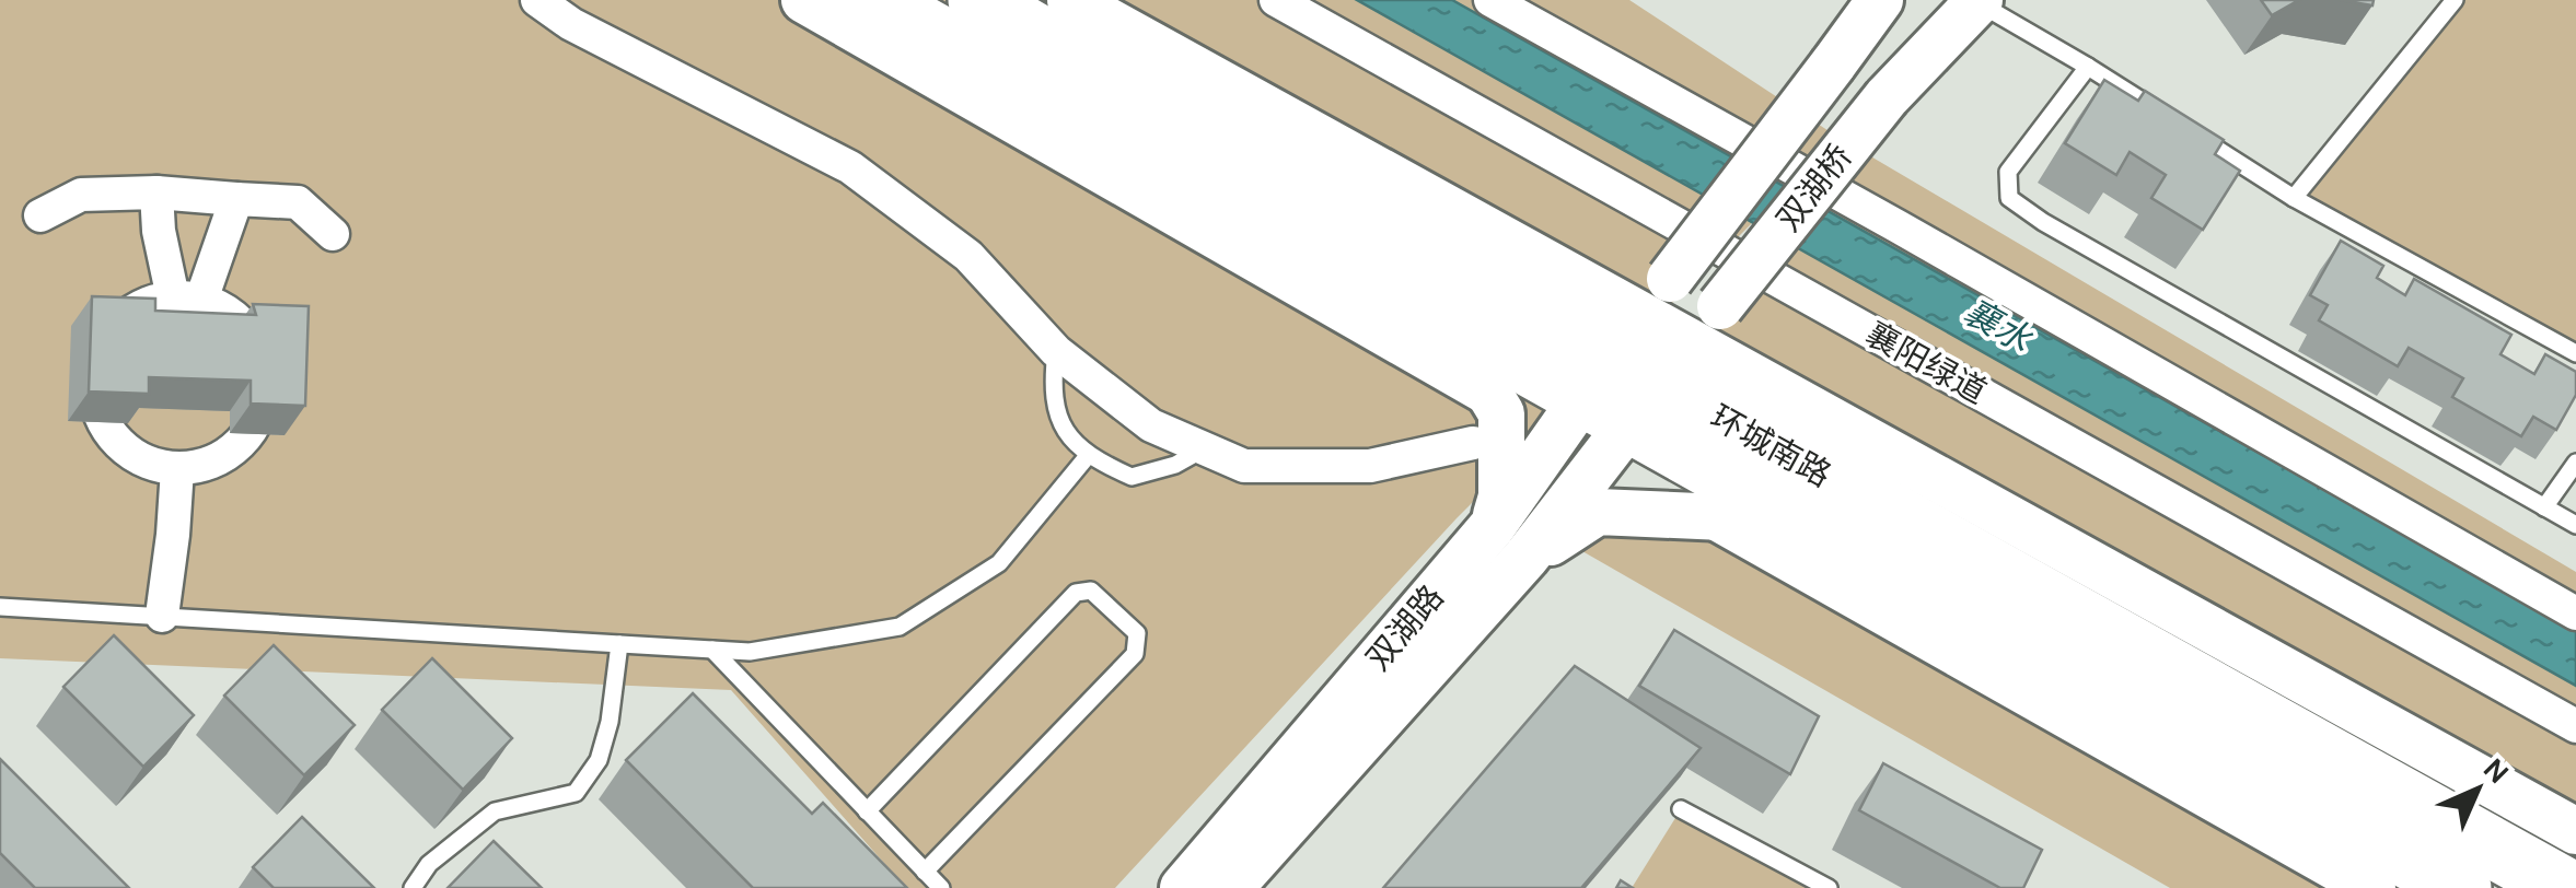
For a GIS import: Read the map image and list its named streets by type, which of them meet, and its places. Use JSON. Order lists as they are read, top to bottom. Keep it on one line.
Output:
{"streets":{"highway":["环城南路"],"street":["双湖桥","襄阳绿道","双湖路"]},"crossings":[["双湖桥","环城南路"],["双湖桥","双湖路"],["环城南路","双湖路"]],"water":["襄水"],"north":"top right"}
